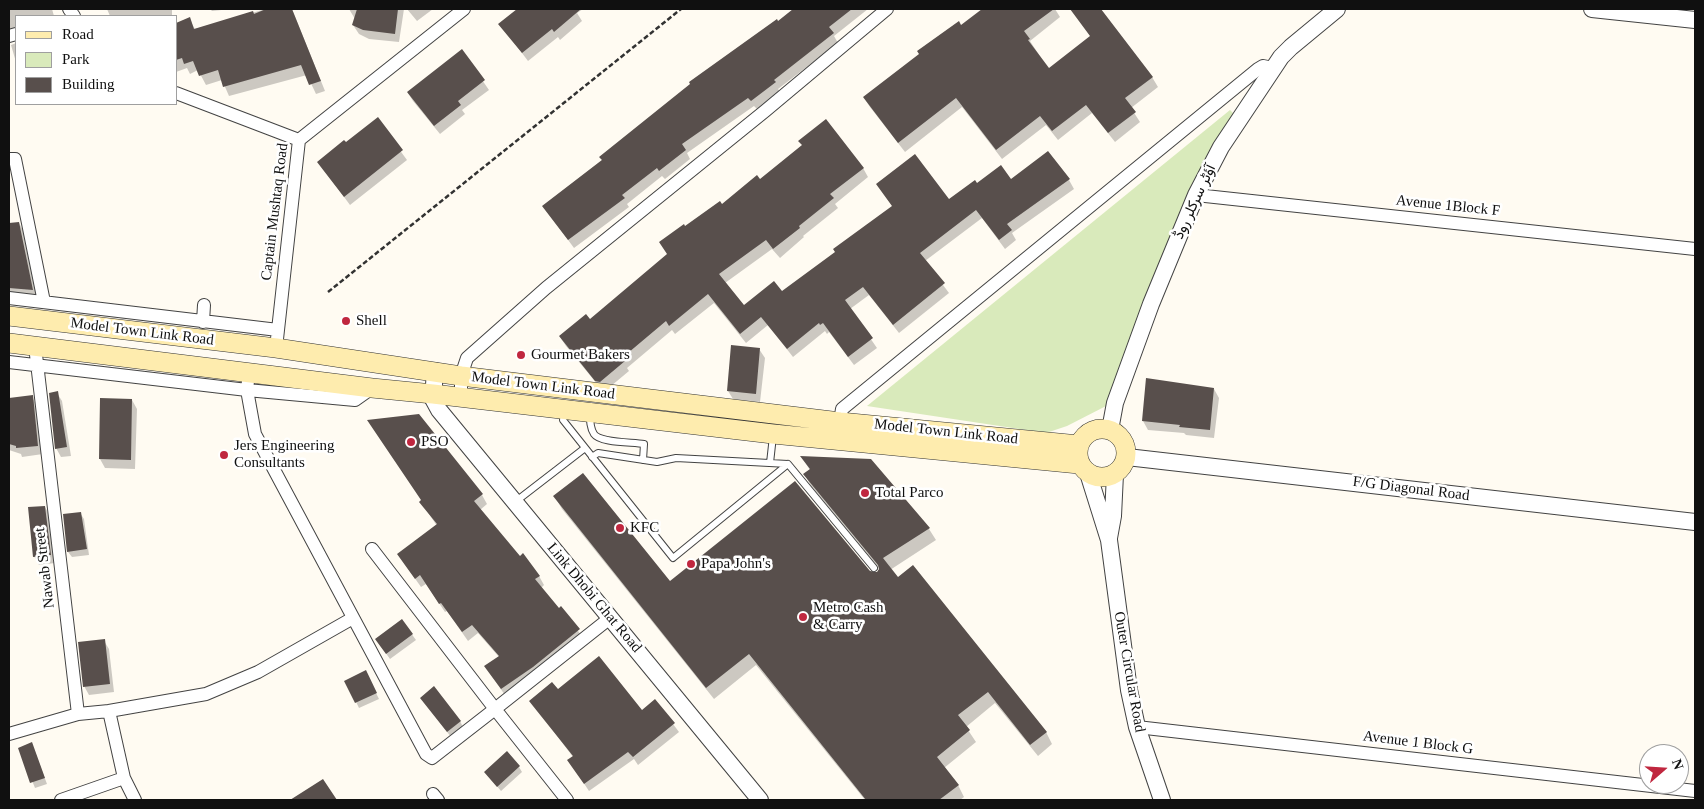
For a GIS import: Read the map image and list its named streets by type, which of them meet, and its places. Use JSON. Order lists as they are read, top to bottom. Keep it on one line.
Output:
{"streets":{"main road":["Model Town Link Road"],"street":["آؤٹر سرکلر روڈ","Avenue 1Block F","Captain Mushtaq Road","F/G Diagonal Road","Nawab Street","Link Dhobi Ghat Road","Outer Circular Road","Avenue 1 Block G"]},"crossings":[["آؤٹر سرکلر روڈ","Avenue 1Block F"],["آؤٹر سرکلر روڈ","Model Town Link Road"],["آؤٹر سرکلر روڈ","F/G Diagonal Road"],["آؤٹر سرکلر روڈ","Outer Circular Road"],["Captain Mushtaq Road","Model Town Link Road"],["Model Town Link Road","F/G Diagonal Road"],["Model Town Link Road","Nawab Street"],["Model Town Link Road","Link Dhobi Ghat Road"],["Model Town Link Road","Outer Circular Road"],["F/G Diagonal Road","Outer Circular Road"],["Outer Circular Road","Avenue 1 Block G"]],"places":["Shell","Gourmet Bakers","PSO","Jers Engineering Consultants","Total Parco","KFC","Papa John's","Metro Cash & Carry"],"legend":["Road","Park","Building"],"north":"right"}
